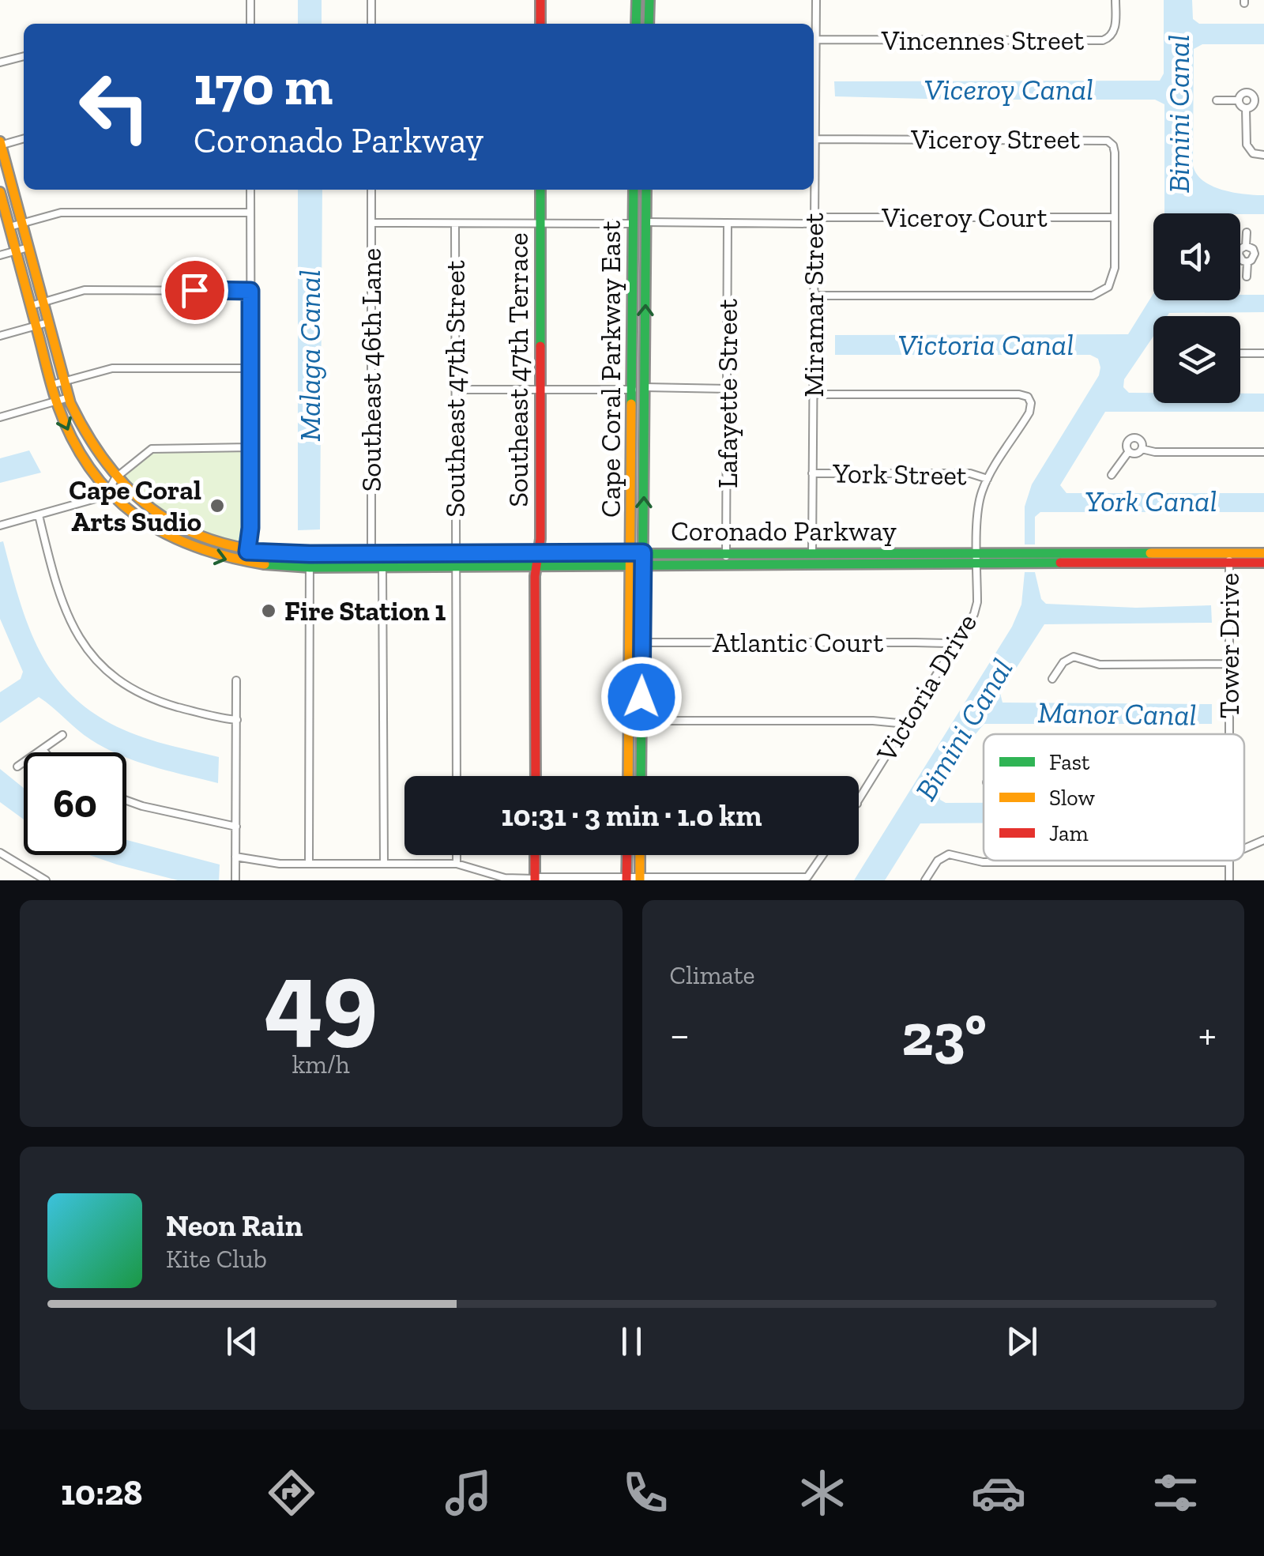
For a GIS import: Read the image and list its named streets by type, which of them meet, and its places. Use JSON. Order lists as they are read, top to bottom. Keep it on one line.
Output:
{"streets":{"street":["Vincennes Street","Viceroy Street","Viceroy Court","Miramar Street","Cape Coral Parkway East","Southeast 46th Lane","Southeast 47th Terrace","Southeast 47th Street","Lafayette Street","York Street","Coronado Parkway","Atlantic Court","Tower Drive","Victoria Drive"]},"crossings":[["Vincennes Street","Miramar Street"],["Viceroy Street","Viceroy Court"],["Viceroy Street","Miramar Street"],["Viceroy Court","Miramar Street"],["Viceroy Court","Cape Coral Parkway East"],["Viceroy Court","Lafayette Street"],["Miramar Street","York Street"],["Miramar Street","Coronado Parkway"],["Miramar Street","Victoria Drive"],["Cape Coral Parkway East","Coronado Parkway"],["Cape Coral Parkway East","Atlantic Court"],["Southeast 46th Lane","Coronado Parkway"],["Southeast 47th Terrace","Coronado Parkway"],["Southeast 47th Street","Coronado Parkway"],["Lafayette Street","Coronado Parkway"],["York Street","Victoria Drive"],["Coronado Parkway","Tower Drive"],["Coronado Parkway","Victoria Drive"],["Atlantic Court","Victoria Drive"]],"water":["Viceroy Canal","Bimini Canal","Victoria Canal","Malaga Canal","York Canal","Manor Canal"],"places":["Cape Coral Arts Sudio","Fire Station 1"],"legend":["Fast","Slow","Jam"],"page":{"turn":["170 m","Coronado Parkway"],"limit":"60","trip":"10:31 · 3 min · 1.0 km","tile":[["49","km/h"],"Climate"],"heat":["−","23°","+"],"song":["Neon Rain","Kite Club"],"tabs":"10:28"}}
